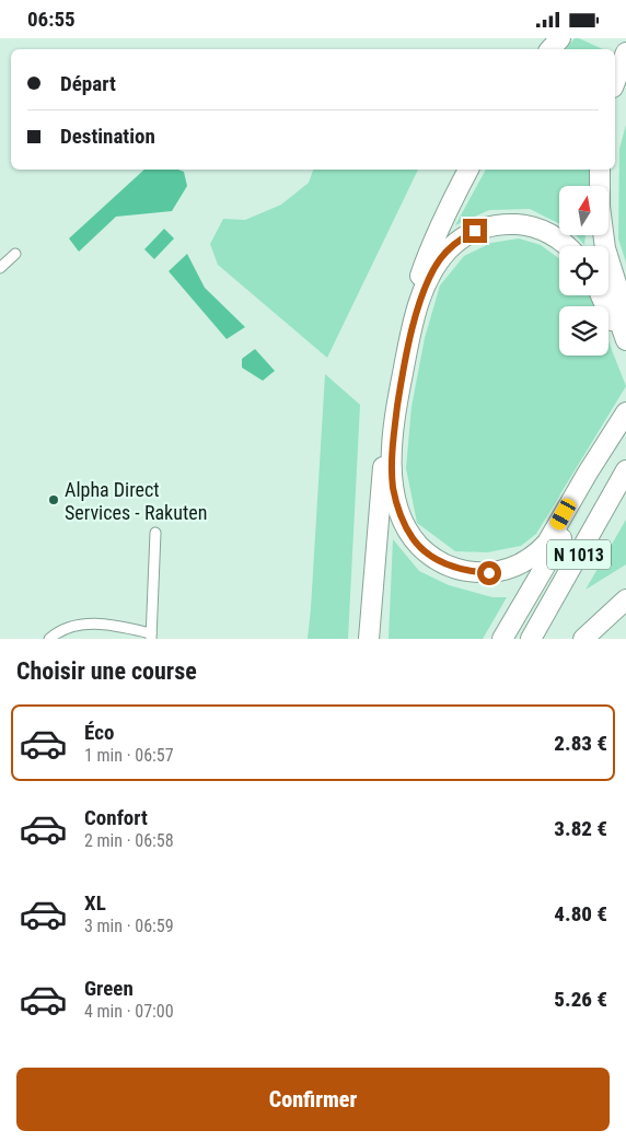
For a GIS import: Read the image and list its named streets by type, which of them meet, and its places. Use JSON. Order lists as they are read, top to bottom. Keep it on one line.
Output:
{"streets":{"highway":["N 1013"]},"places":["Alpha Direct Services - Rakuten"],"north":"top","page":{"status":"06:55","banner":["Départ","Destination"],"heading":"Choisir une course","list":[{"name":"Éco","note":"1 min · 06:57","value":"2.83 €"},{"name":"Confort","note":"2 min · 06:58","value":"3.82 €"},{"name":"XL","note":"3 min · 06:59","value":"4.80 €"},{"name":"Green","note":"4 min · 07:00","value":"5.26 €"}],"buttons":"Confirmer"}}
